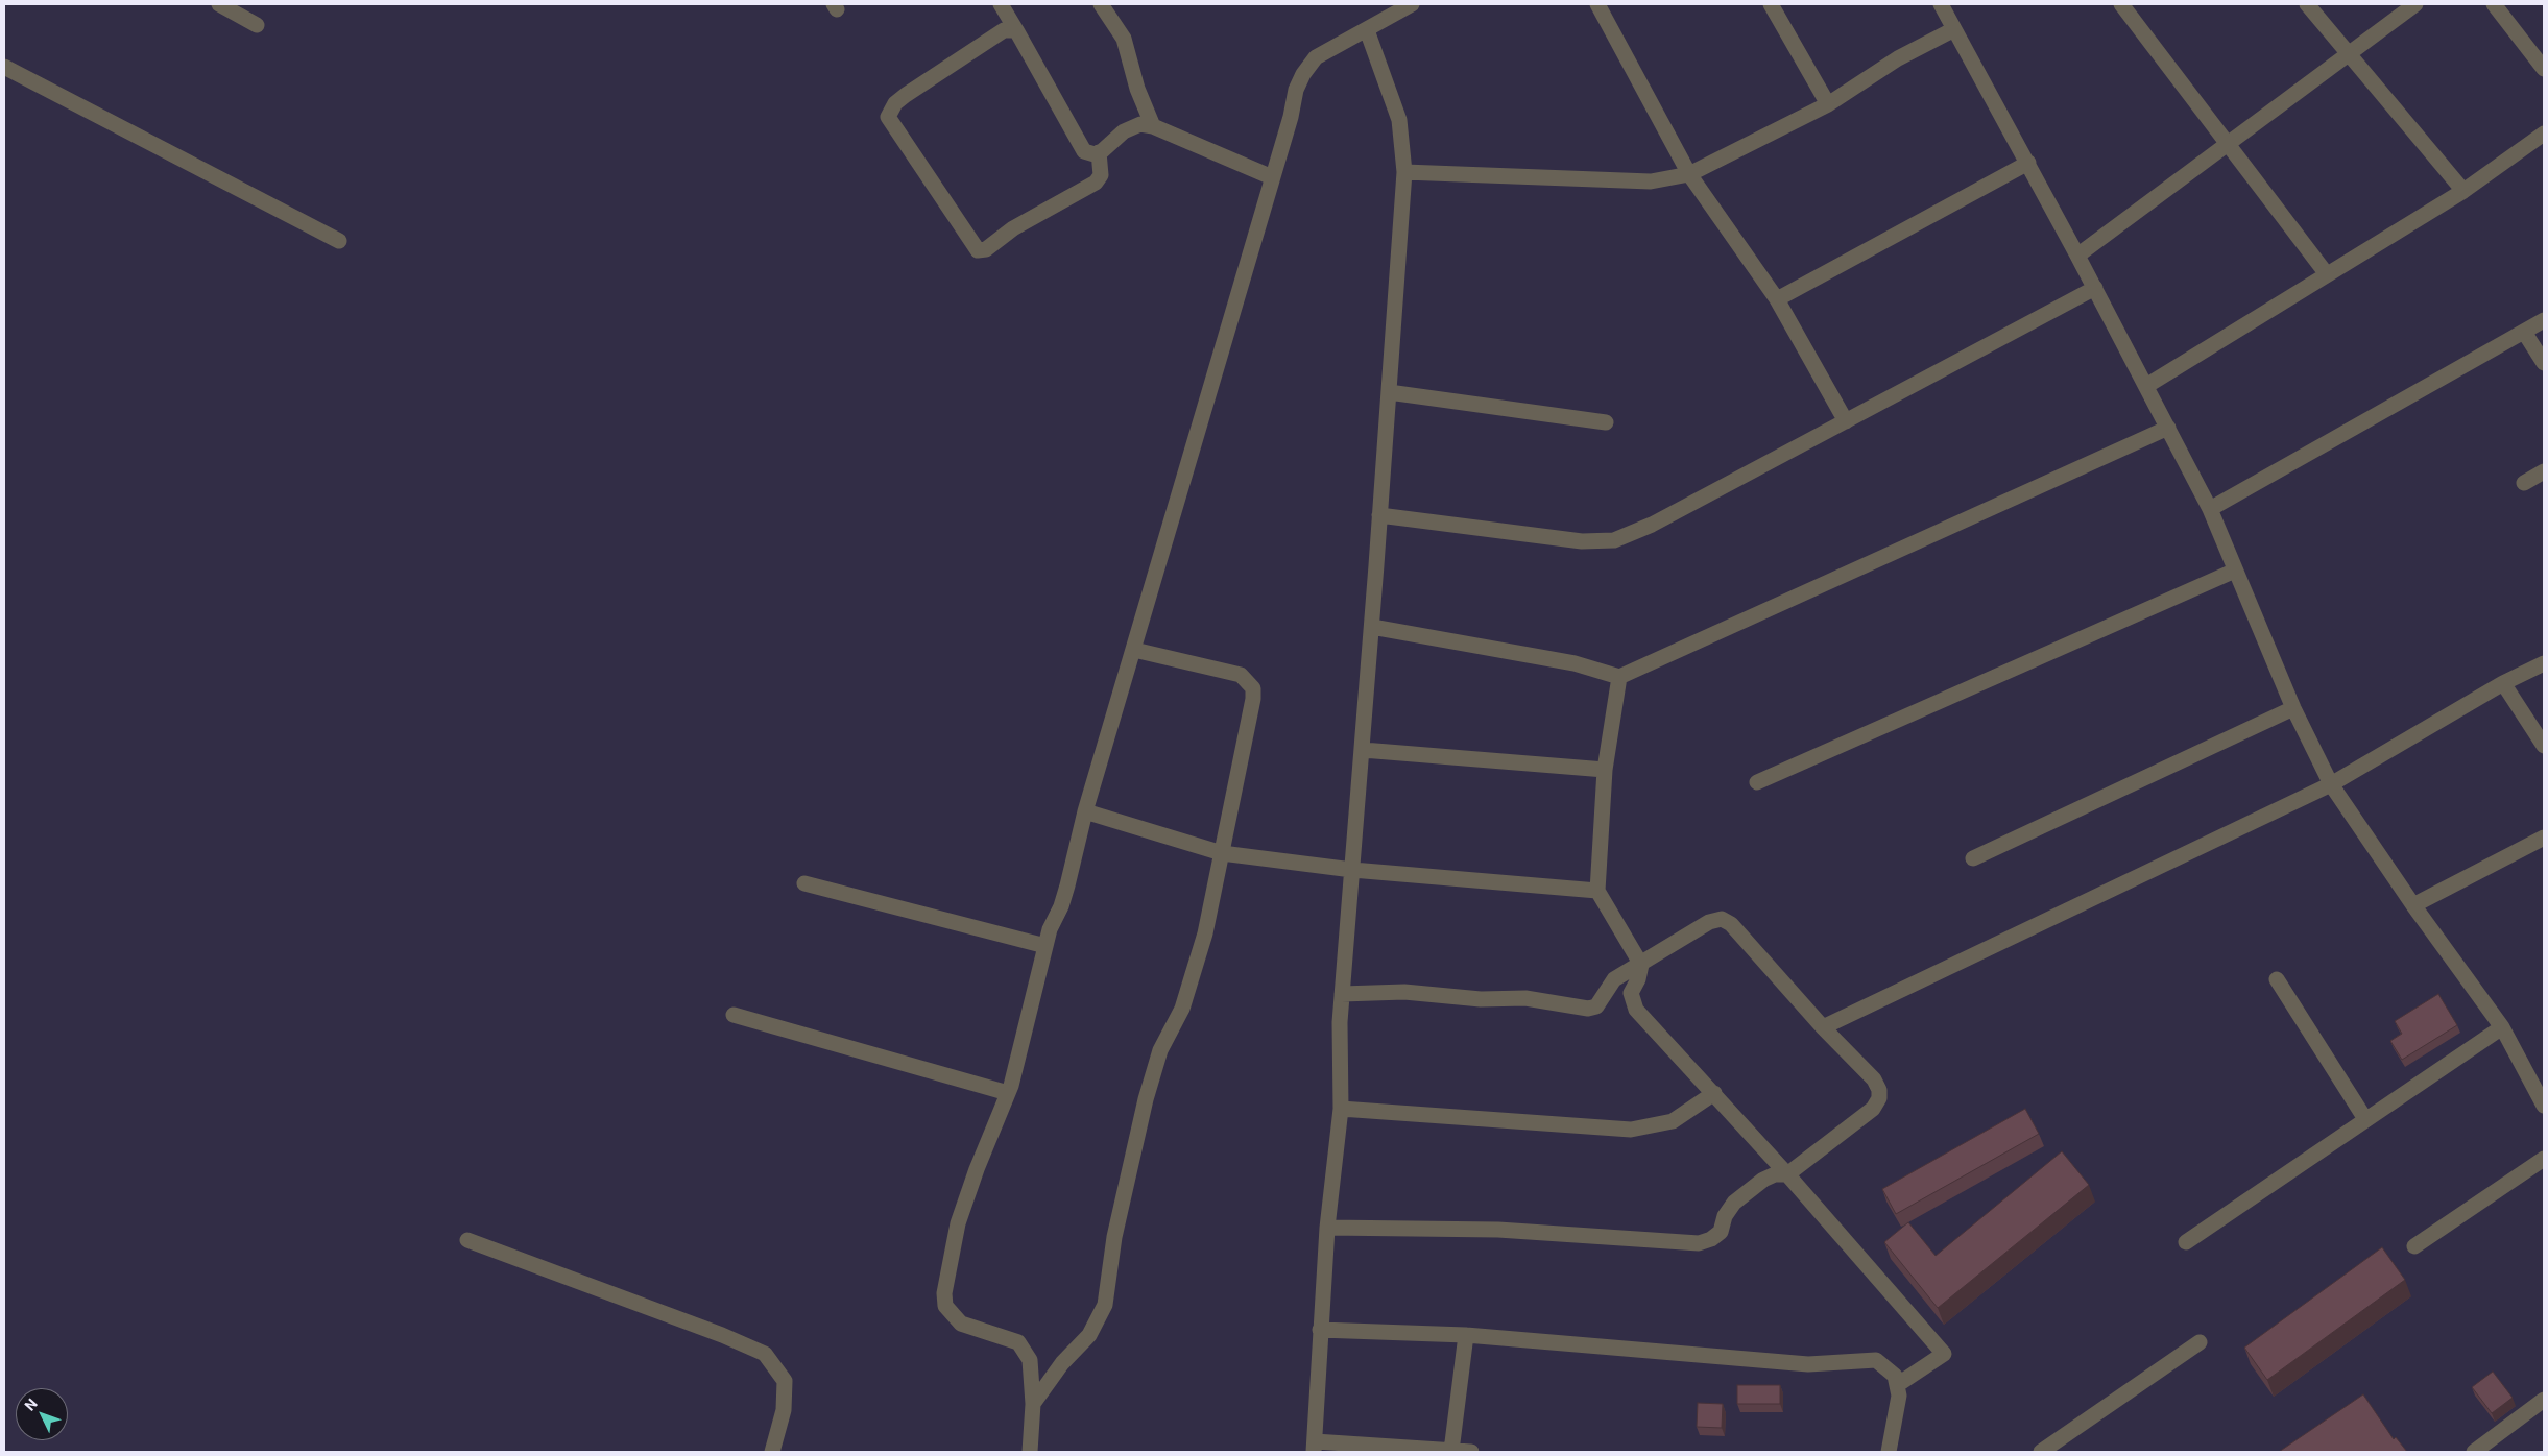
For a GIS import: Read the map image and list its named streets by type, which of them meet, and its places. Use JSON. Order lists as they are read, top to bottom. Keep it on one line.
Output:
{"north":"top left"}
